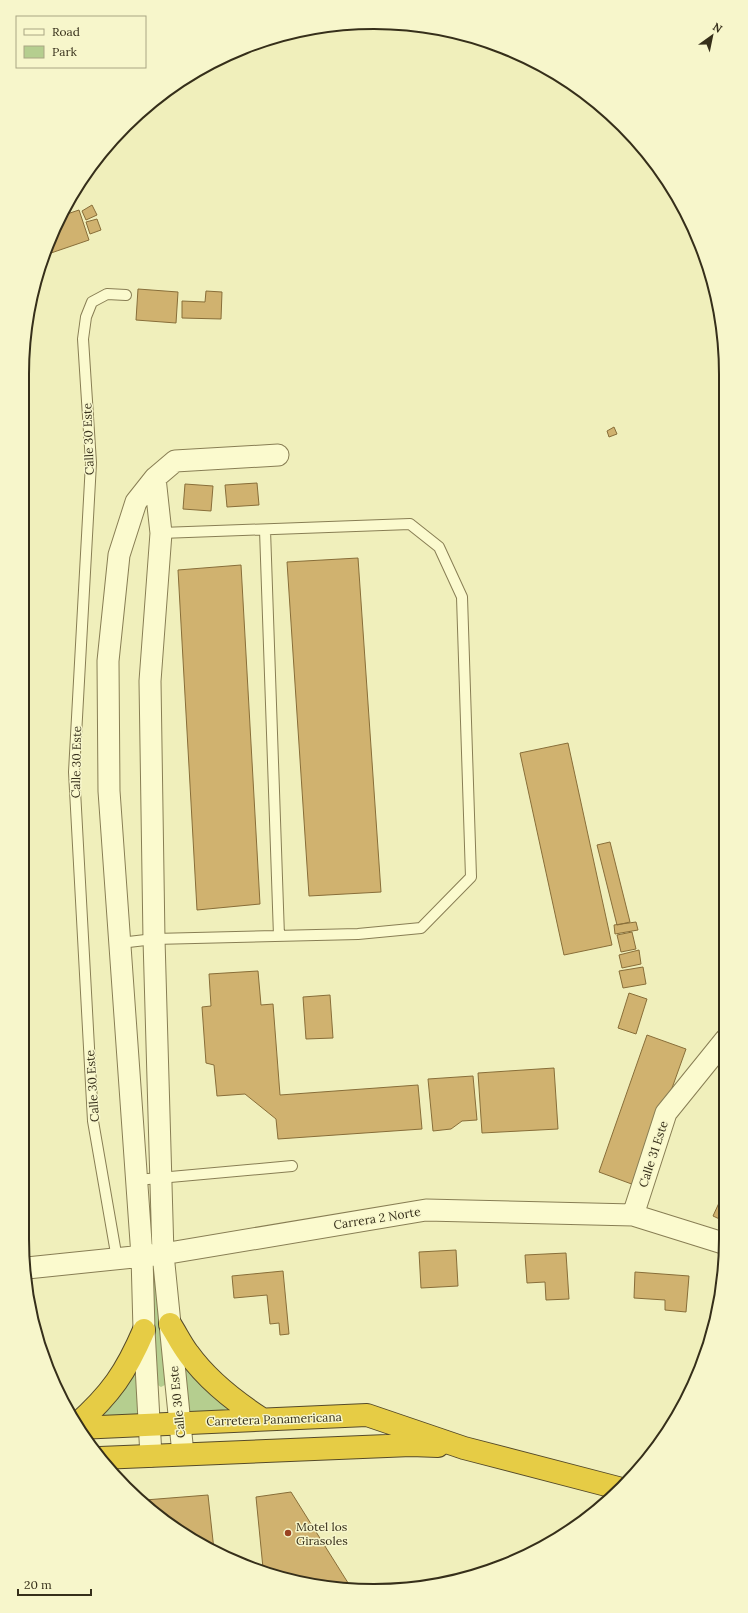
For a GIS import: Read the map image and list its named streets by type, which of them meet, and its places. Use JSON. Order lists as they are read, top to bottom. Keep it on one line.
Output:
{"streets":{"highway":["Carretera Panamericana"],"street":["Calle 30 Este","Calle 31 Este","Carrera 2 Norte"]},"crossings":[["Calle 30 Este","Carrera 2 Norte"],["Calle 30 Este","Carretera Panamericana"],["Calle 31 Este","Carrera 2 Norte"]],"places":["Motel los Girasoles"],"legend":["Road","Park"],"scale_bar":"20 m","north":"top right"}
